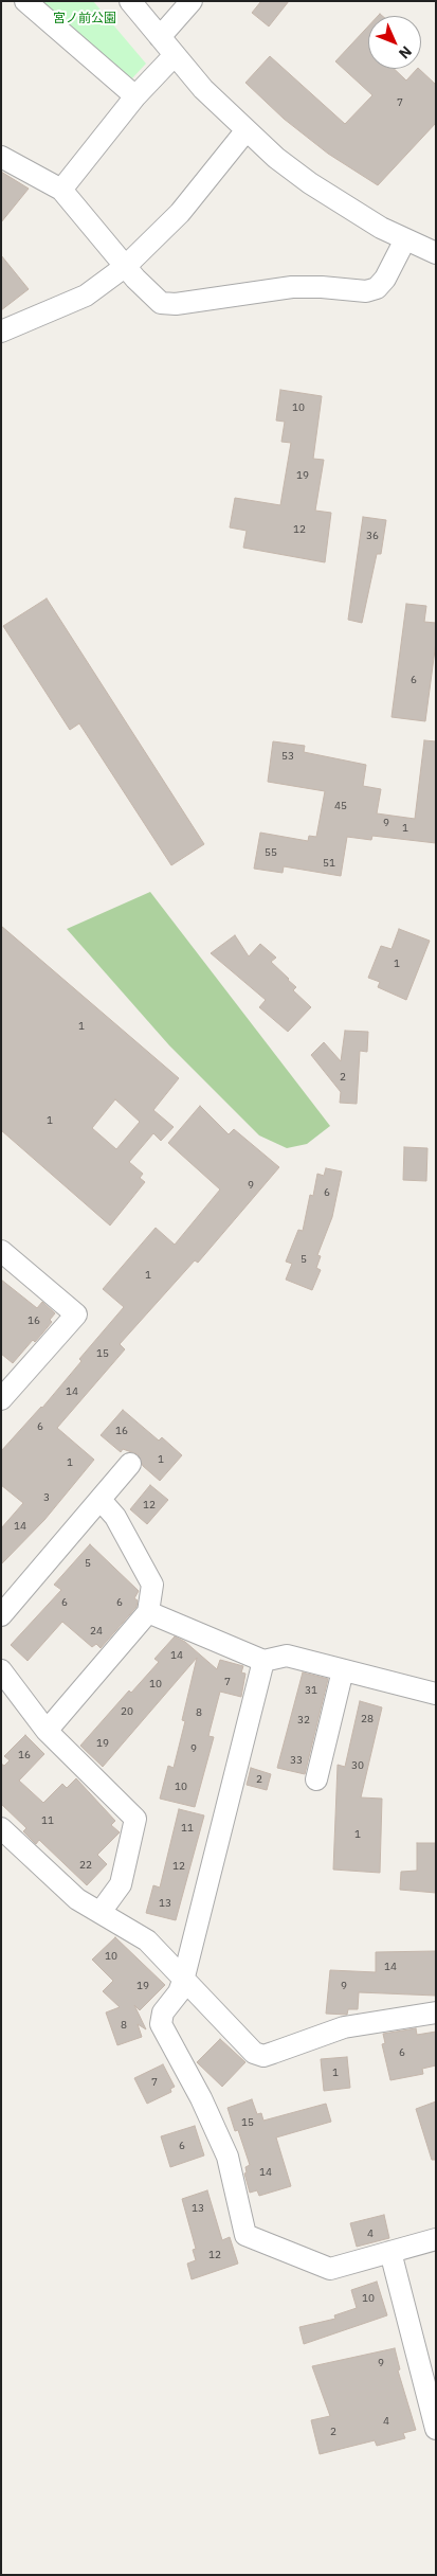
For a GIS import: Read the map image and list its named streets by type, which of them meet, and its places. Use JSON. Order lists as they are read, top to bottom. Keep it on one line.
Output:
{"parks":["宮ノ前公園"],"house_numbers":["7","10","19","12","36","6","53","45","9","1","55","51","1","1","2","1","9","6","5","1","16","15","14","6","16","1","1","3","12","14","5","6","6","24","14","7","10","31","20","8","28","32","19","9","16","33","30","2","10","11","11","1","22","12","13","10","14","19","9","8","6","1","7","15","6","14","13","4","12","10","9","4","2"],"north":"bottom right"}
